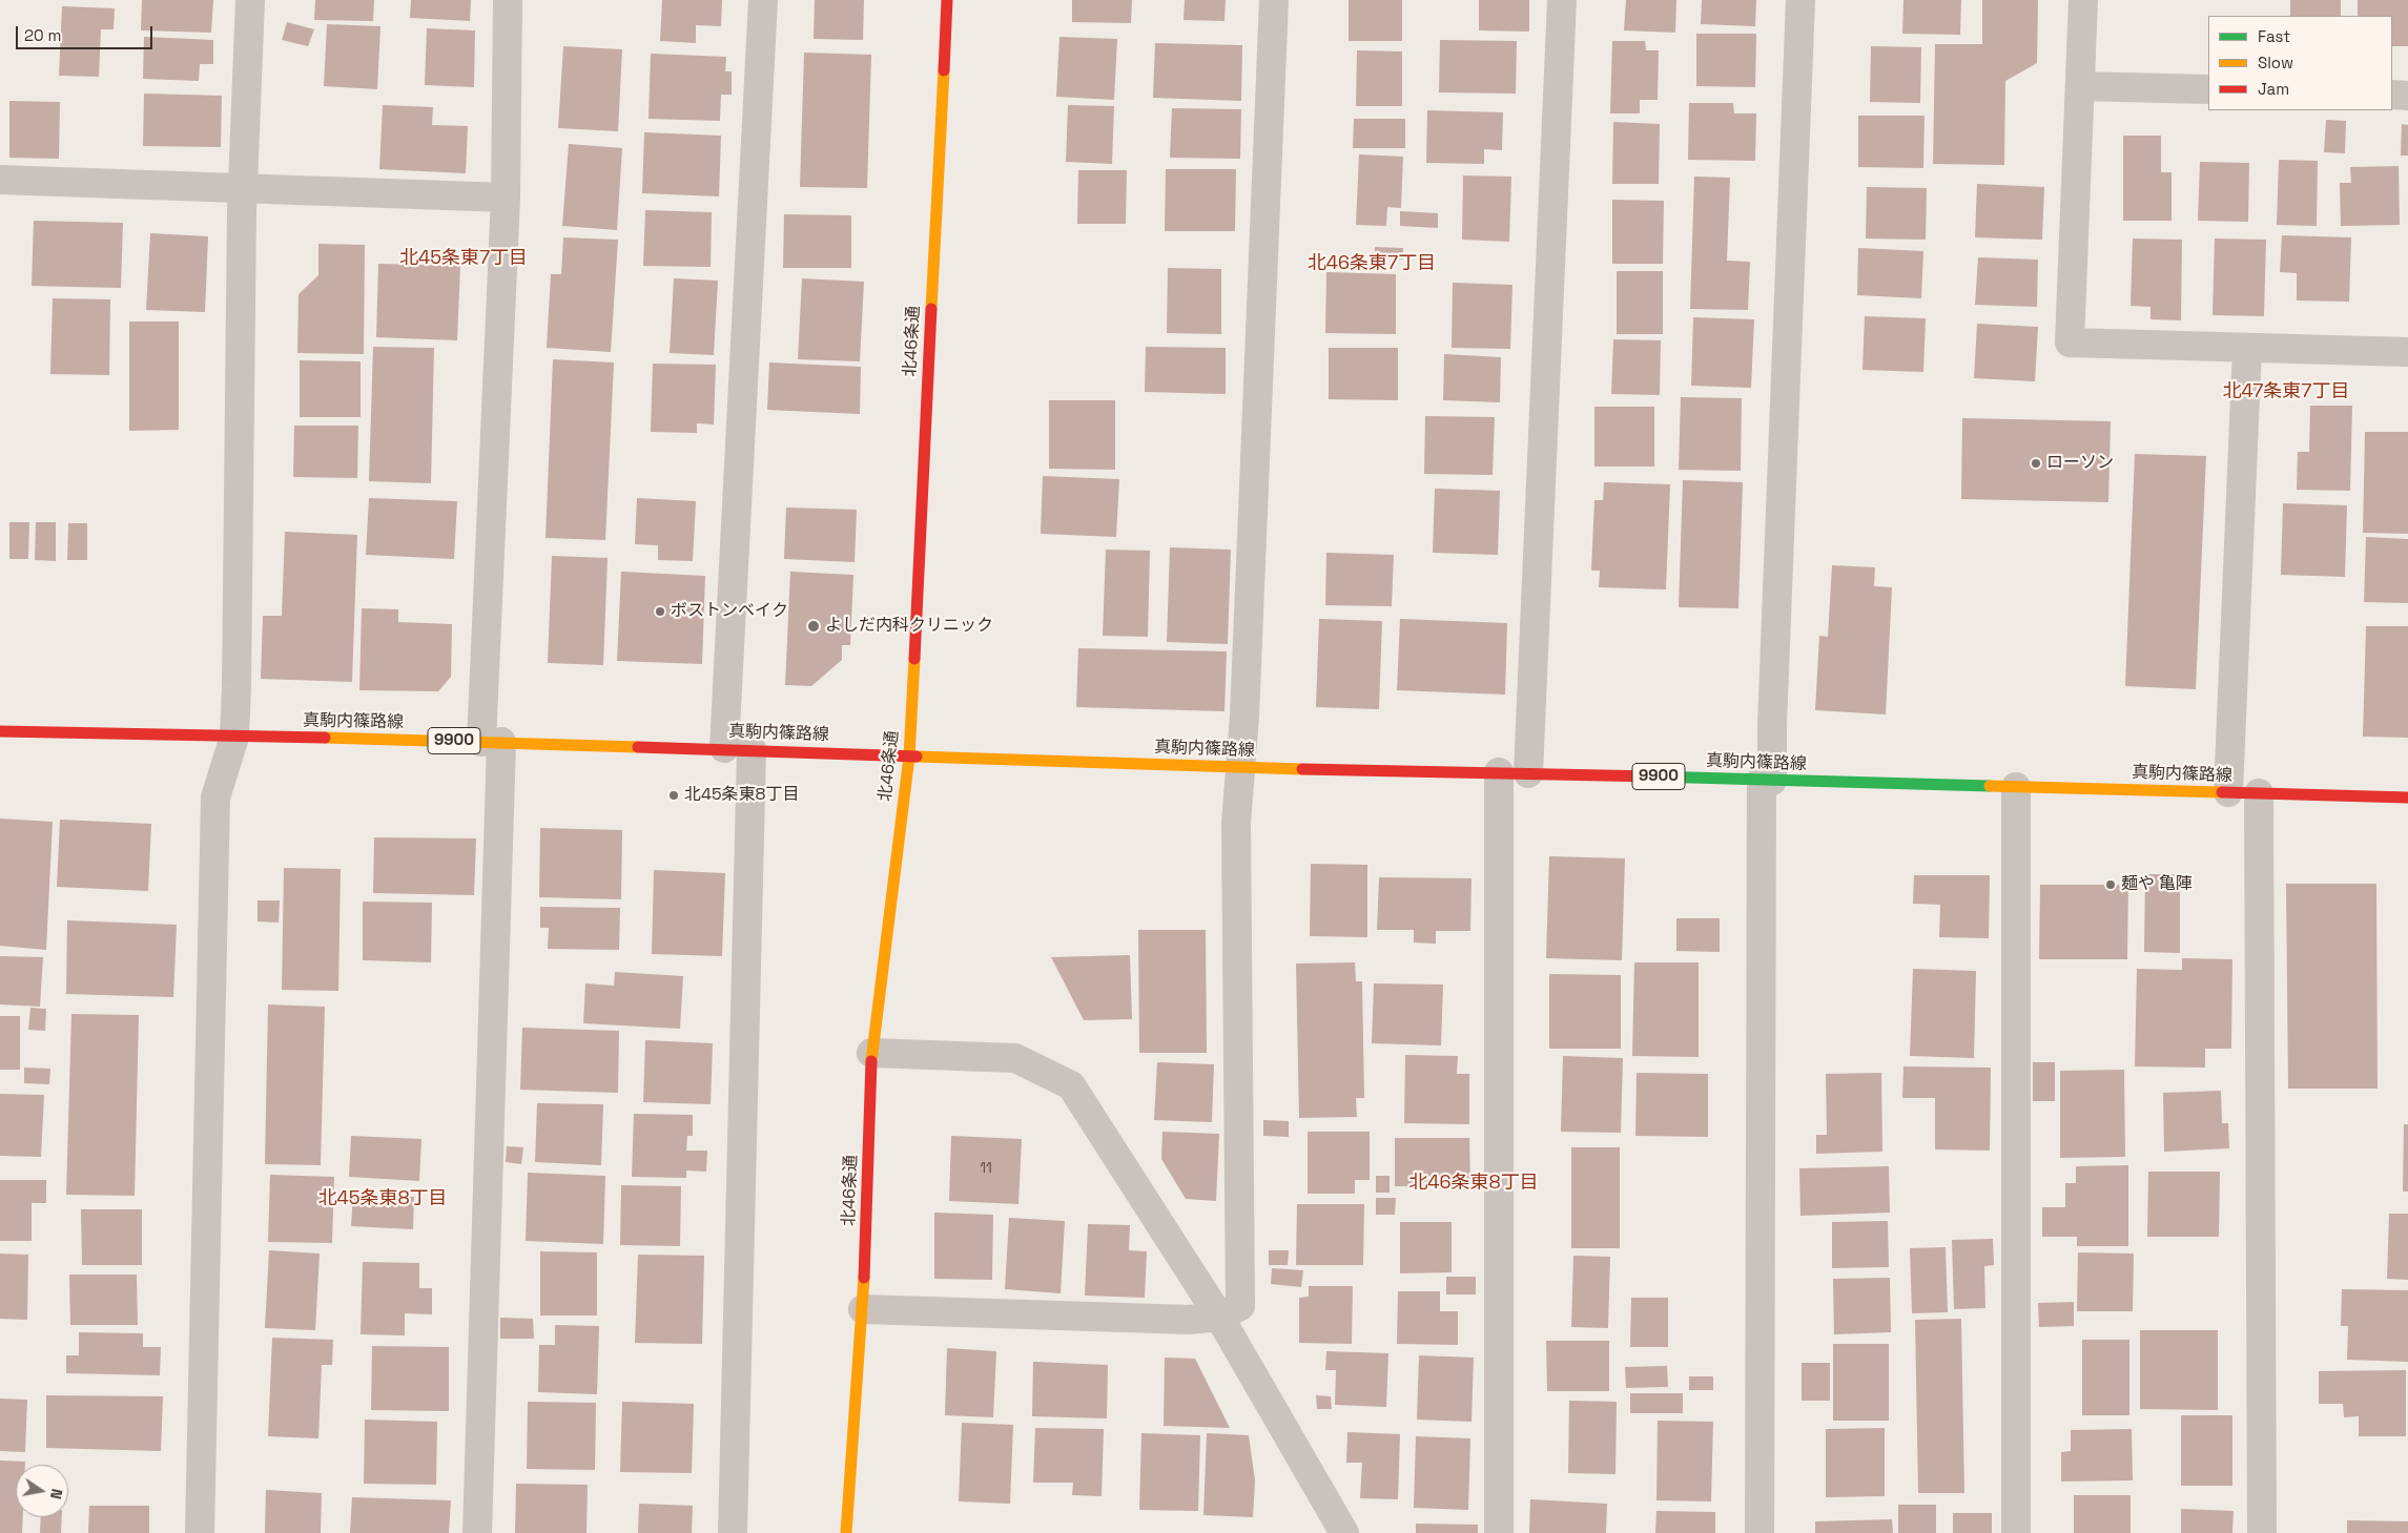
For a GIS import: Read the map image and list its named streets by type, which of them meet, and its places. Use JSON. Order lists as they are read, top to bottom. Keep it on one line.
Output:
{"streets":{"main road":["北46条通","真駒内篠路線","9900"]},"crossings":[["北46条通","真駒内篠路線"]],"districts":["北45条東7丁目","北46条東7丁目","北47条東7丁目","北46条東8丁目","北45条東8丁目"],"places":["ローソン","ボストンベイク","よしだ内科クリニック","北45条東8丁目","麺や 亀陣"],"house_numbers":["11"],"legend":["Fast","Slow","Jam"],"scale_bar":"20 m","north":"right"}
